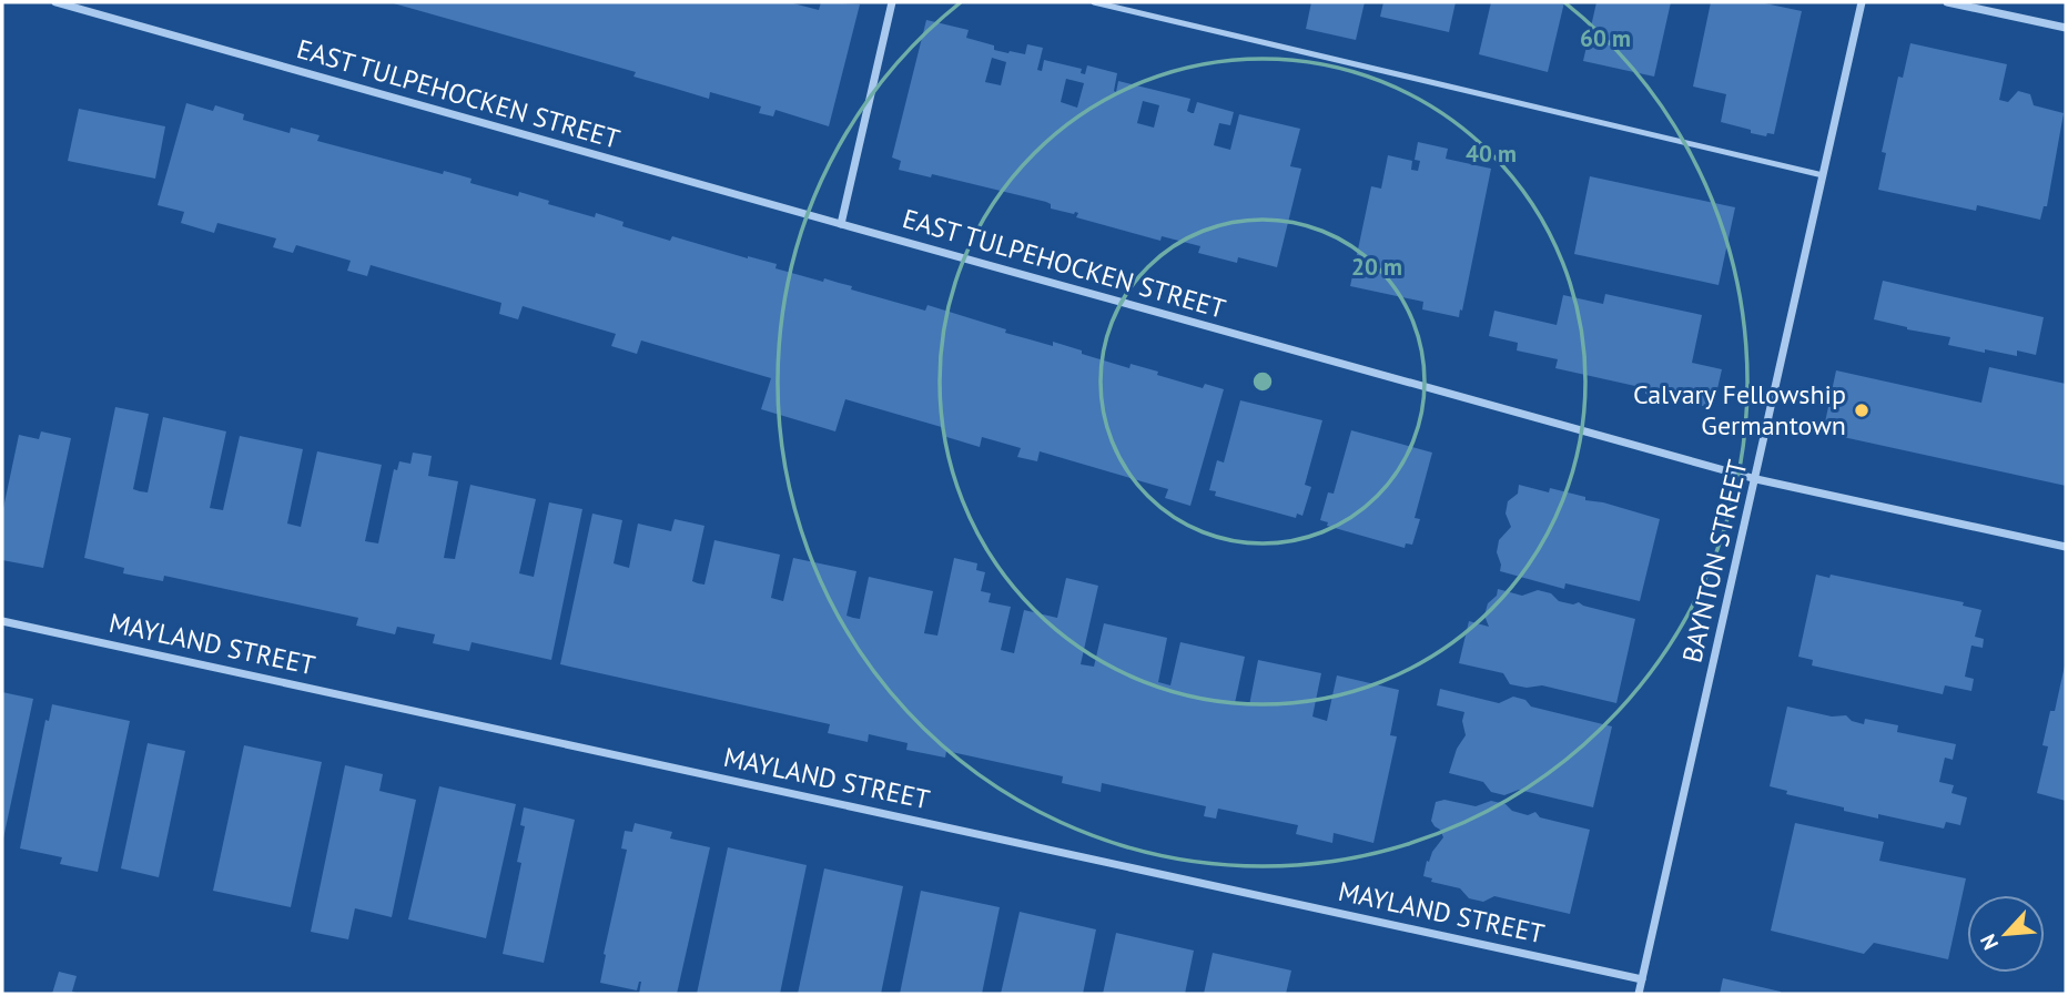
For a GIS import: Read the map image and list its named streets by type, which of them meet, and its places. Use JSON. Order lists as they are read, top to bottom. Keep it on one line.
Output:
{"streets":{"street":["EAST TULPEHOCKEN STREET","BAYNTON STREET","MAYLAND STREET"]},"crossings":[["EAST TULPEHOCKEN STREET","BAYNTON STREET"],["BAYNTON STREET","MAYLAND STREET"]],"places":["Calvary Fellowship Germantown"],"north":"bottom left","rings":["60 m","40 m","20 m"]}
